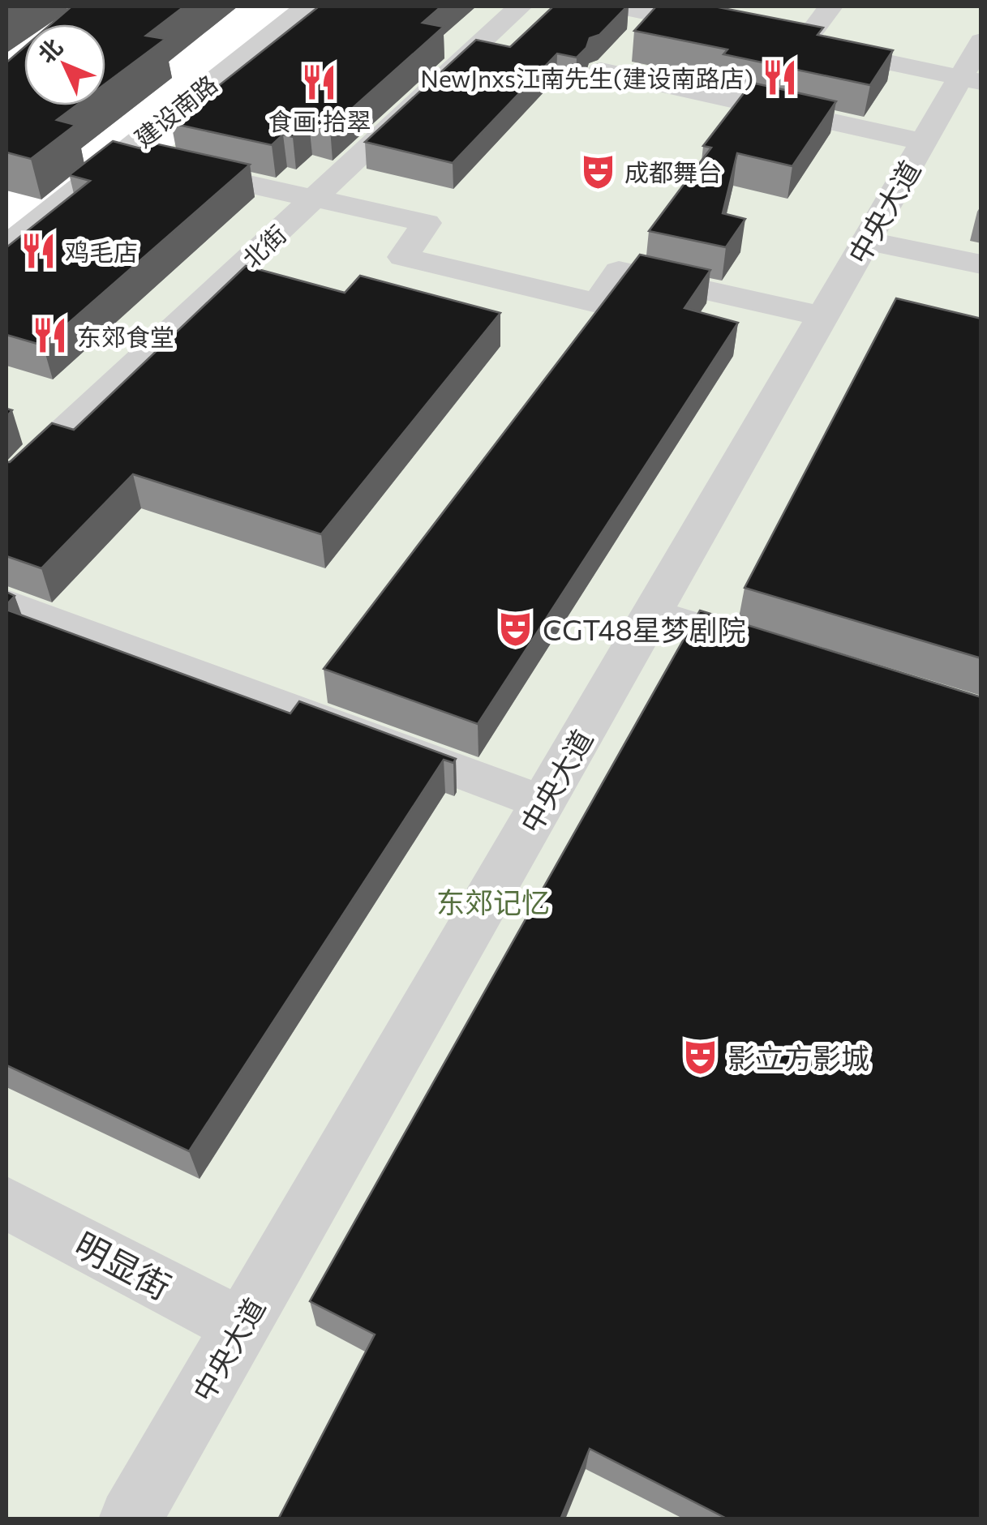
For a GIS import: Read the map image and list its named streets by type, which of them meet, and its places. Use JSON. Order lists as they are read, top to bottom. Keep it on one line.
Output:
{"streets":{"street":["建设南路","中央大道","北街","明显街"]},"crossings":[["中央大道","明显街"]],"parks":["东郊记忆"],"places":{"restaurant":["NewJnxs江南先生(建设南路店)","食画·拾翠","鸡毛店","东郊食堂"],"theatre":["成都舞台","CGT48星梦剧院","影立方影城"]},"north":"top left"}
